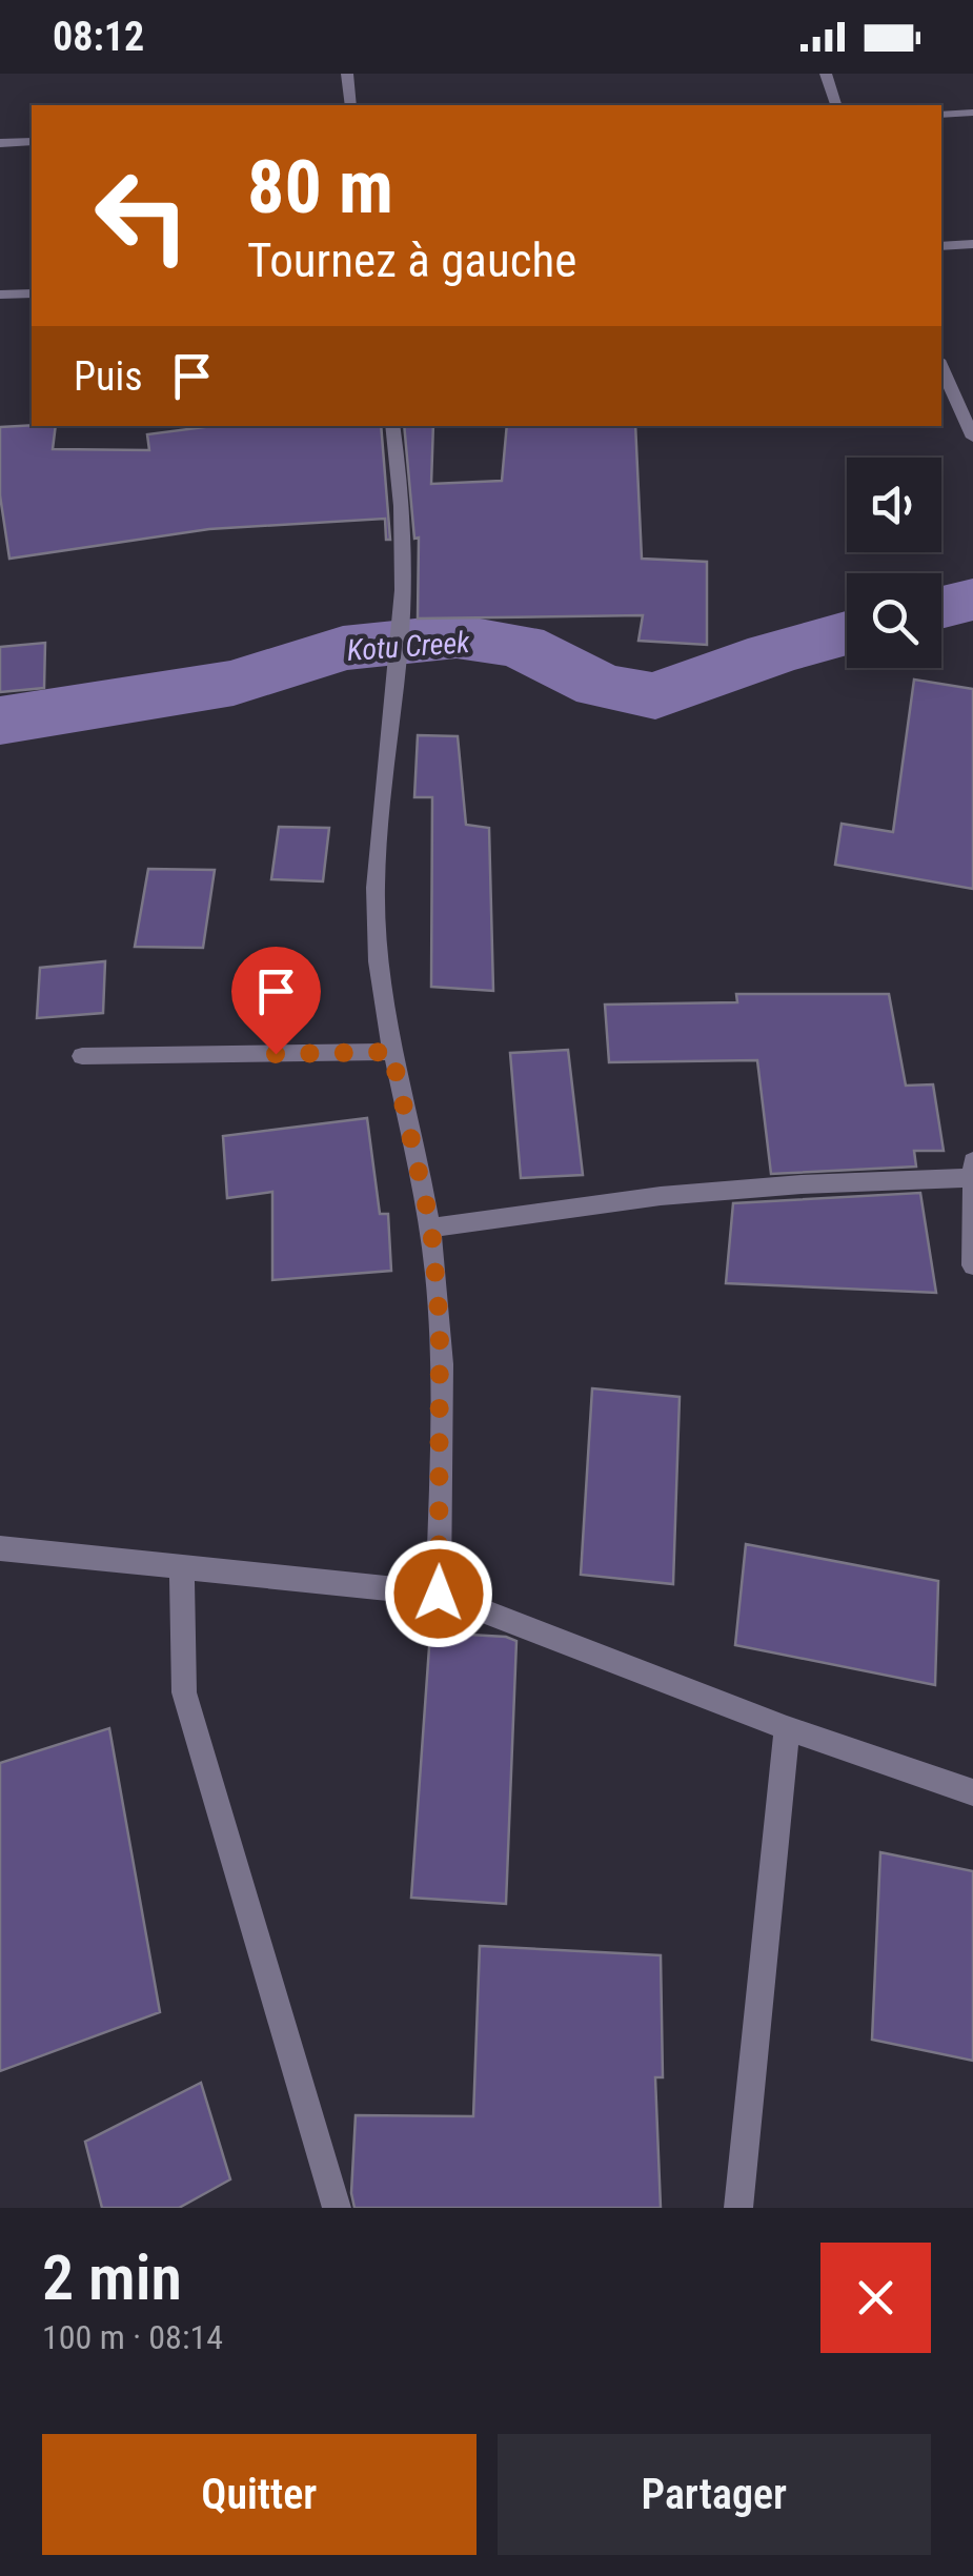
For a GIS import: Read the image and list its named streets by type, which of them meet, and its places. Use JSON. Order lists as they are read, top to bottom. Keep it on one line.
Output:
{"water":["Kotu Creek"],"page":{"status":"08:12","turn":["80 m","Tournez à gauche"],"then":"Puis","heading":["2 min","100 m · 08:14"],"buttons":["Quitter","Partager"]}}
